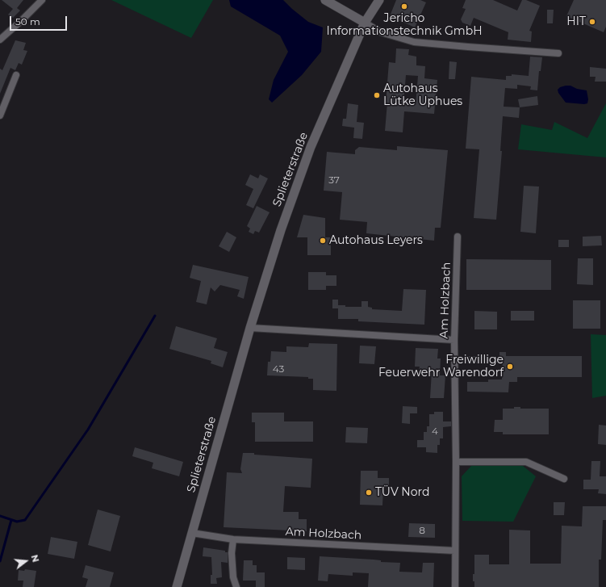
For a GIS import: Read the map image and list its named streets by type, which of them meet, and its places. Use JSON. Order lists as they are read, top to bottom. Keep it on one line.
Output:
{"streets":{"street":["Splieterstraße","Am Holzbach"]},"crossings":[["Splieterstraße","Am Holzbach"]],"places":["Jericho Informationstechnik GmbH","HIT","Autohaus Lütke Uphues","Autohaus Leyers","Freiwillige Feuerwehr Warendorf","TÜV Nord"],"house_numbers":["37","43","4","8"],"scale_bar":"50 m","north":"right"}
